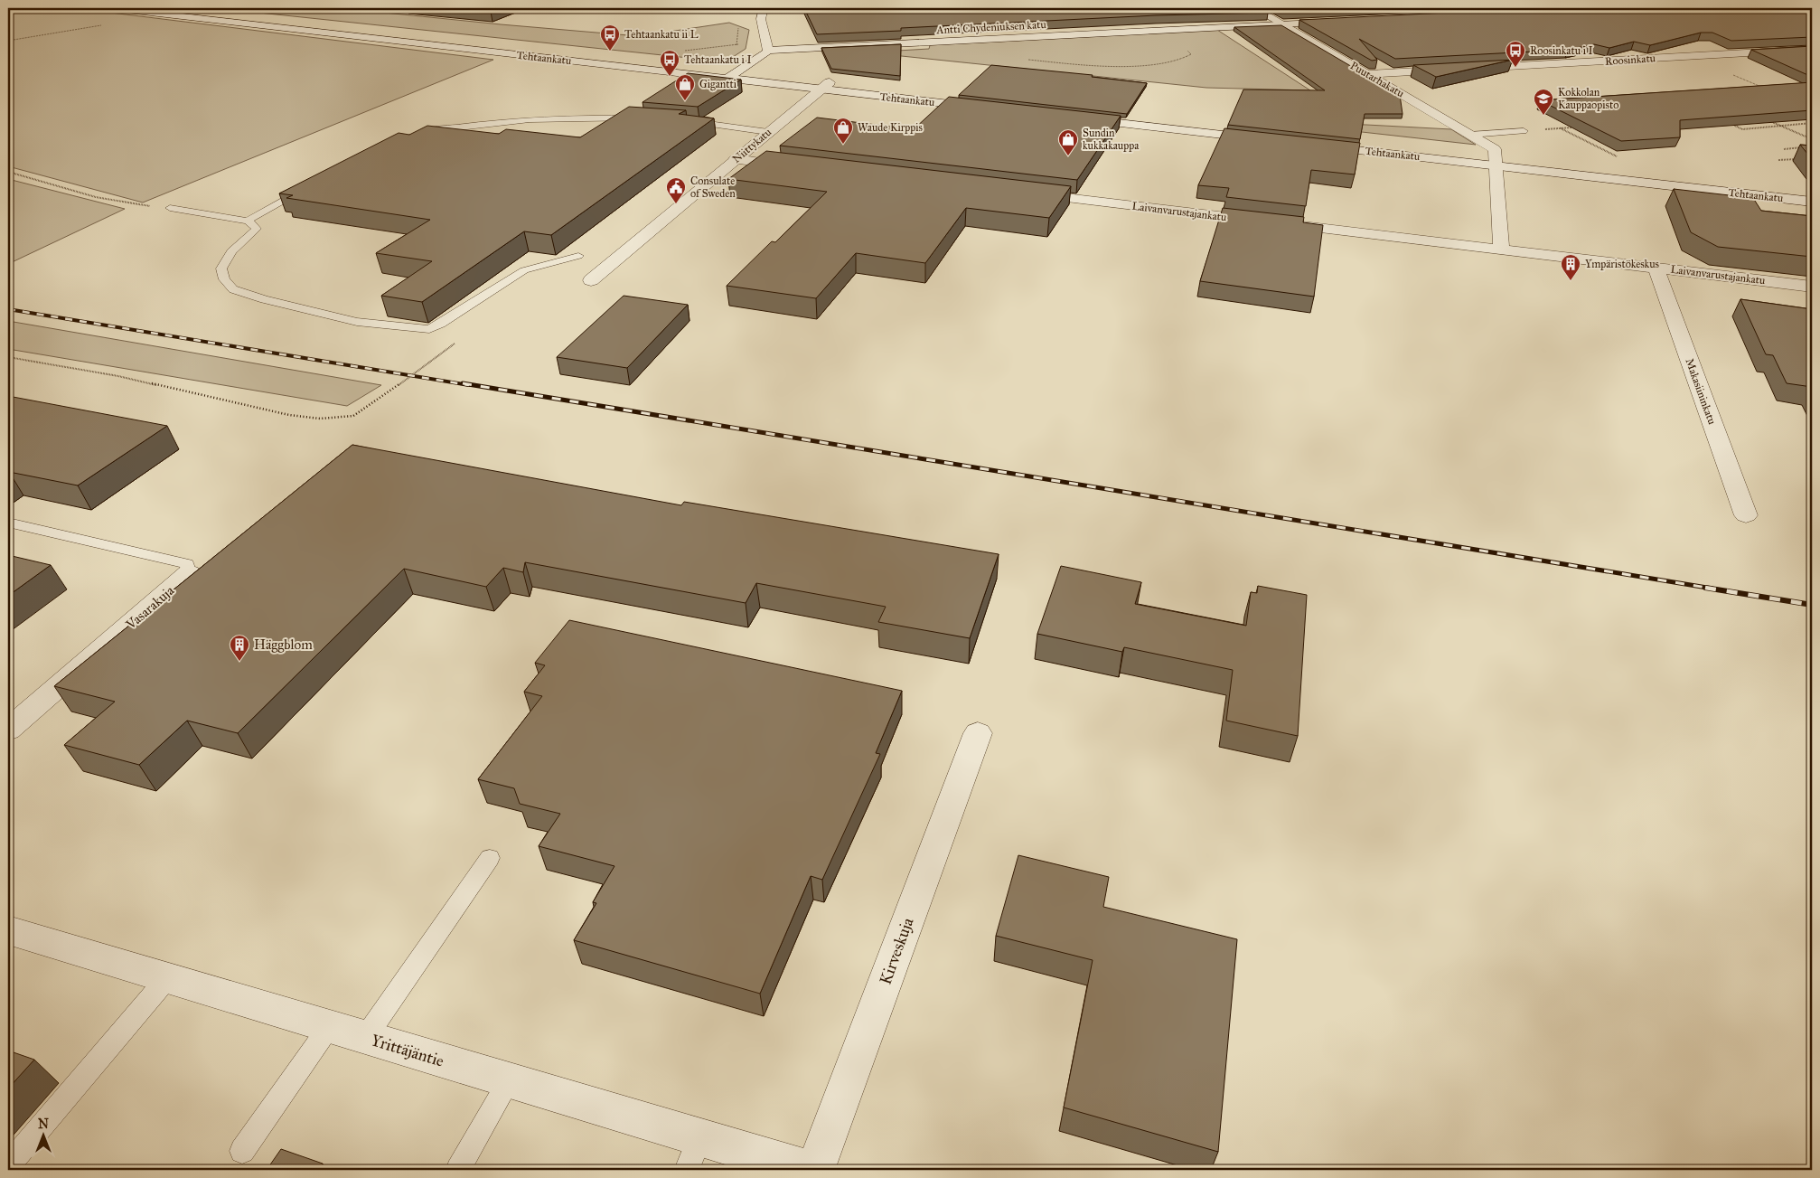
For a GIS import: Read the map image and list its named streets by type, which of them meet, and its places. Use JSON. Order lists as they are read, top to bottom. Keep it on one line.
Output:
{"streets":{"main road":["Antti Chydeniuksen katu","Tehtaankatu","Roosinkatu","Puutarhakatu","Niittykatu","Laivanvarustajankatu","Makasiininkatu","Vasarakuja","Kirveskuja","Yrittäjäntie"]},"crossings":[["Antti Chydeniuksen katu","Puutarhakatu"],["Tehtaankatu","Puutarhakatu"],["Tehtaankatu","Niittykatu"],["Roosinkatu","Puutarhakatu"],["Laivanvarustajankatu","Makasiininkatu"]],"places":{"bus stop":["Tehtaankatu ii L","Roosinkatu i I","Tehtaankatu i I"],"shop":["Gigantti","Waude Kirppis","Sundin kukkakauppa"],"school or university":["Kokkolan Kauppaopisto"],"public building":["Consulate of Sweden"],"building":["Ympäristökeskus","Häggblom"]},"north":"top"}
